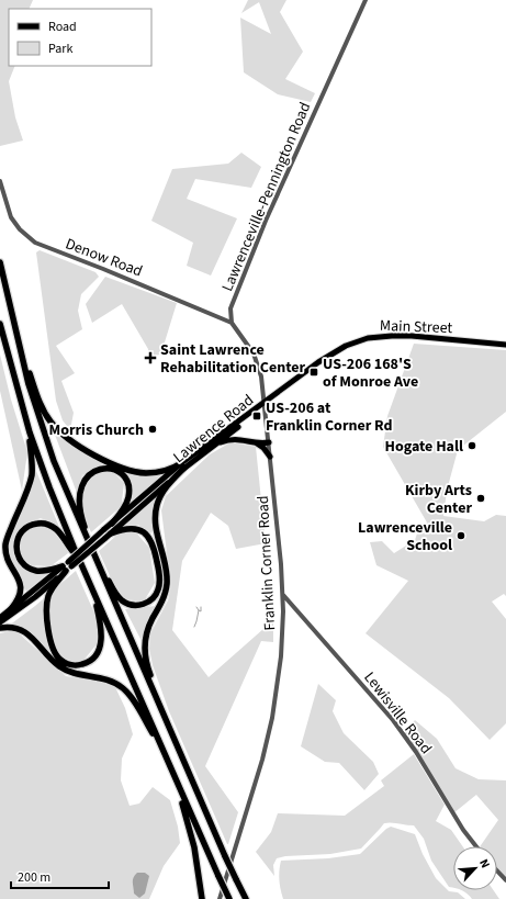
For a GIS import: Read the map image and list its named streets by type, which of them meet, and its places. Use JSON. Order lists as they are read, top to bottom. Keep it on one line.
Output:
{"streets":{"main road":["Main Street","Lawrence Road"],"street":["Lawrenceville-Pennington Road","Denow Road","Franklin Corner Road","Lewisville Road"]},"crossings":[["Lawrenceville-Pennington Road","Denow Road"],["Main Street","Lawrence Road"],["Main Street","Franklin Corner Road"],["Lawrence Road","Franklin Corner Road"],["Franklin Corner Road","Lewisville Road"]],"places":{"health":["Saint Lawrence Rehabilitation Center"],"transit":["US-206 168'S of Monroe Ave","US-206 at Franklin Corner Rd"],"other":["Morris Church","Hogate Hall","Kirby Arts Center","Lawrenceville School"]},"legend":["Road","Park"],"scale_bar":"200 m","north":"top right"}
